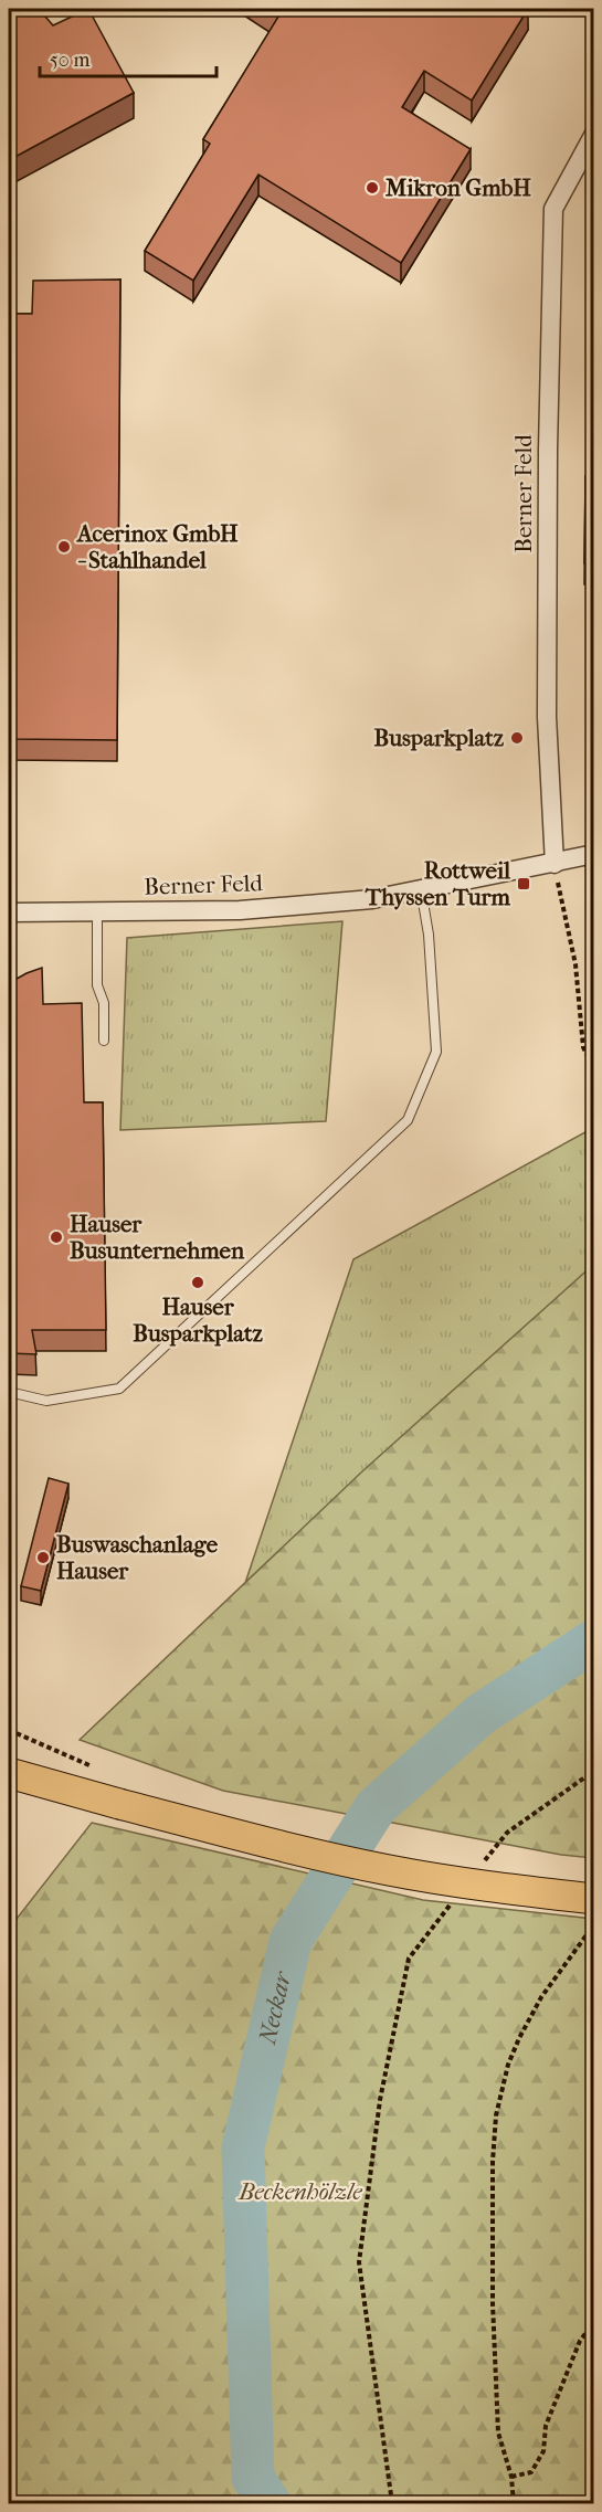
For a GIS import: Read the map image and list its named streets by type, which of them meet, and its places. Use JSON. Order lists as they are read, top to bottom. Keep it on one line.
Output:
{"streets":{"street":["Berner Feld"]},"water":["Neckar"],"parks":["Beckenhölzle"],"places":{"other":["Mikron GmbH","Acerinox GmbH - Stahlhandel","Busparkplatz","Hauser Busunternehmen","Hauser Busparkplatz","Buswaschanlage Hauser"],"transit":["Rottweil Thyssen Turm"]},"scale_bar":"50 m"}
